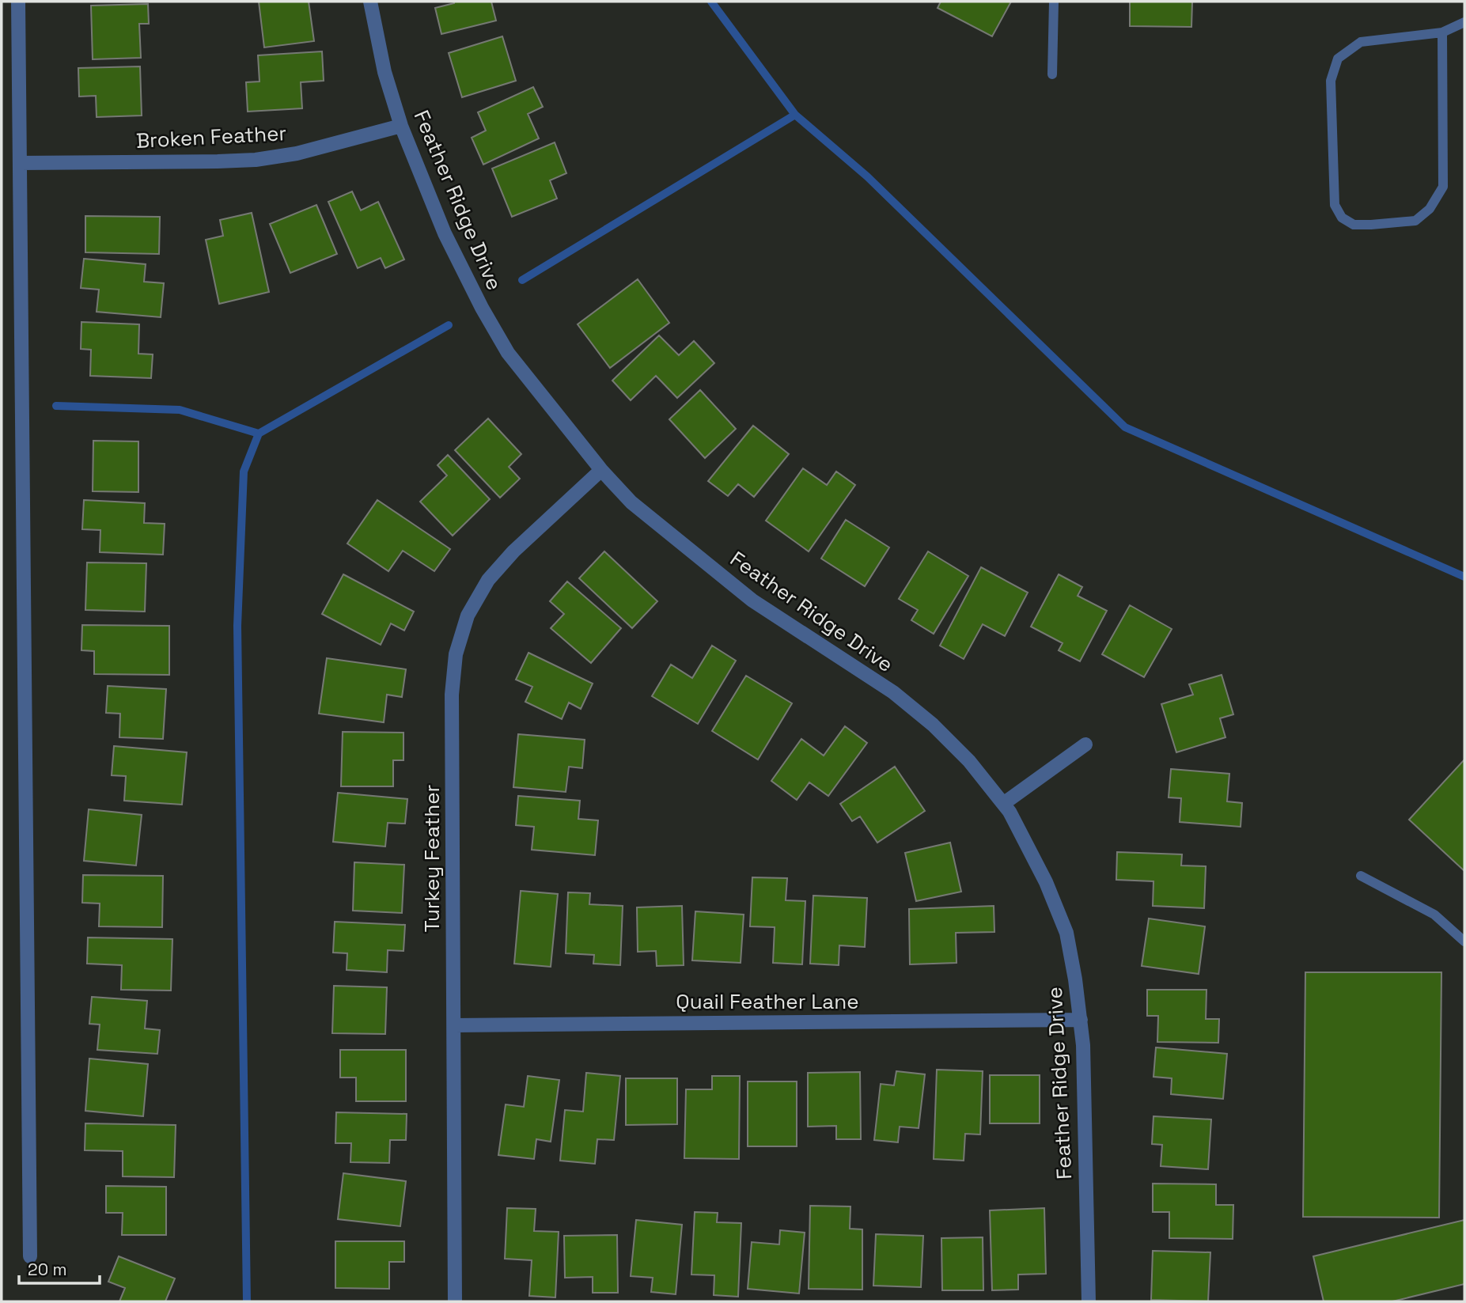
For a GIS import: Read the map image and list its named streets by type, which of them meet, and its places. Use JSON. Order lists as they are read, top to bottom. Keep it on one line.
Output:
{"streets":{"street":["Broken Feather","Feather Ridge Drive","Turkey Feather","Quail Feather Lane"]},"crossings":[["Broken Feather","Feather Ridge Drive"],["Feather Ridge Drive","Turkey Feather"],["Feather Ridge Drive","Quail Feather Lane"],["Turkey Feather","Quail Feather Lane"]],"scale_bar":"20 m"}
